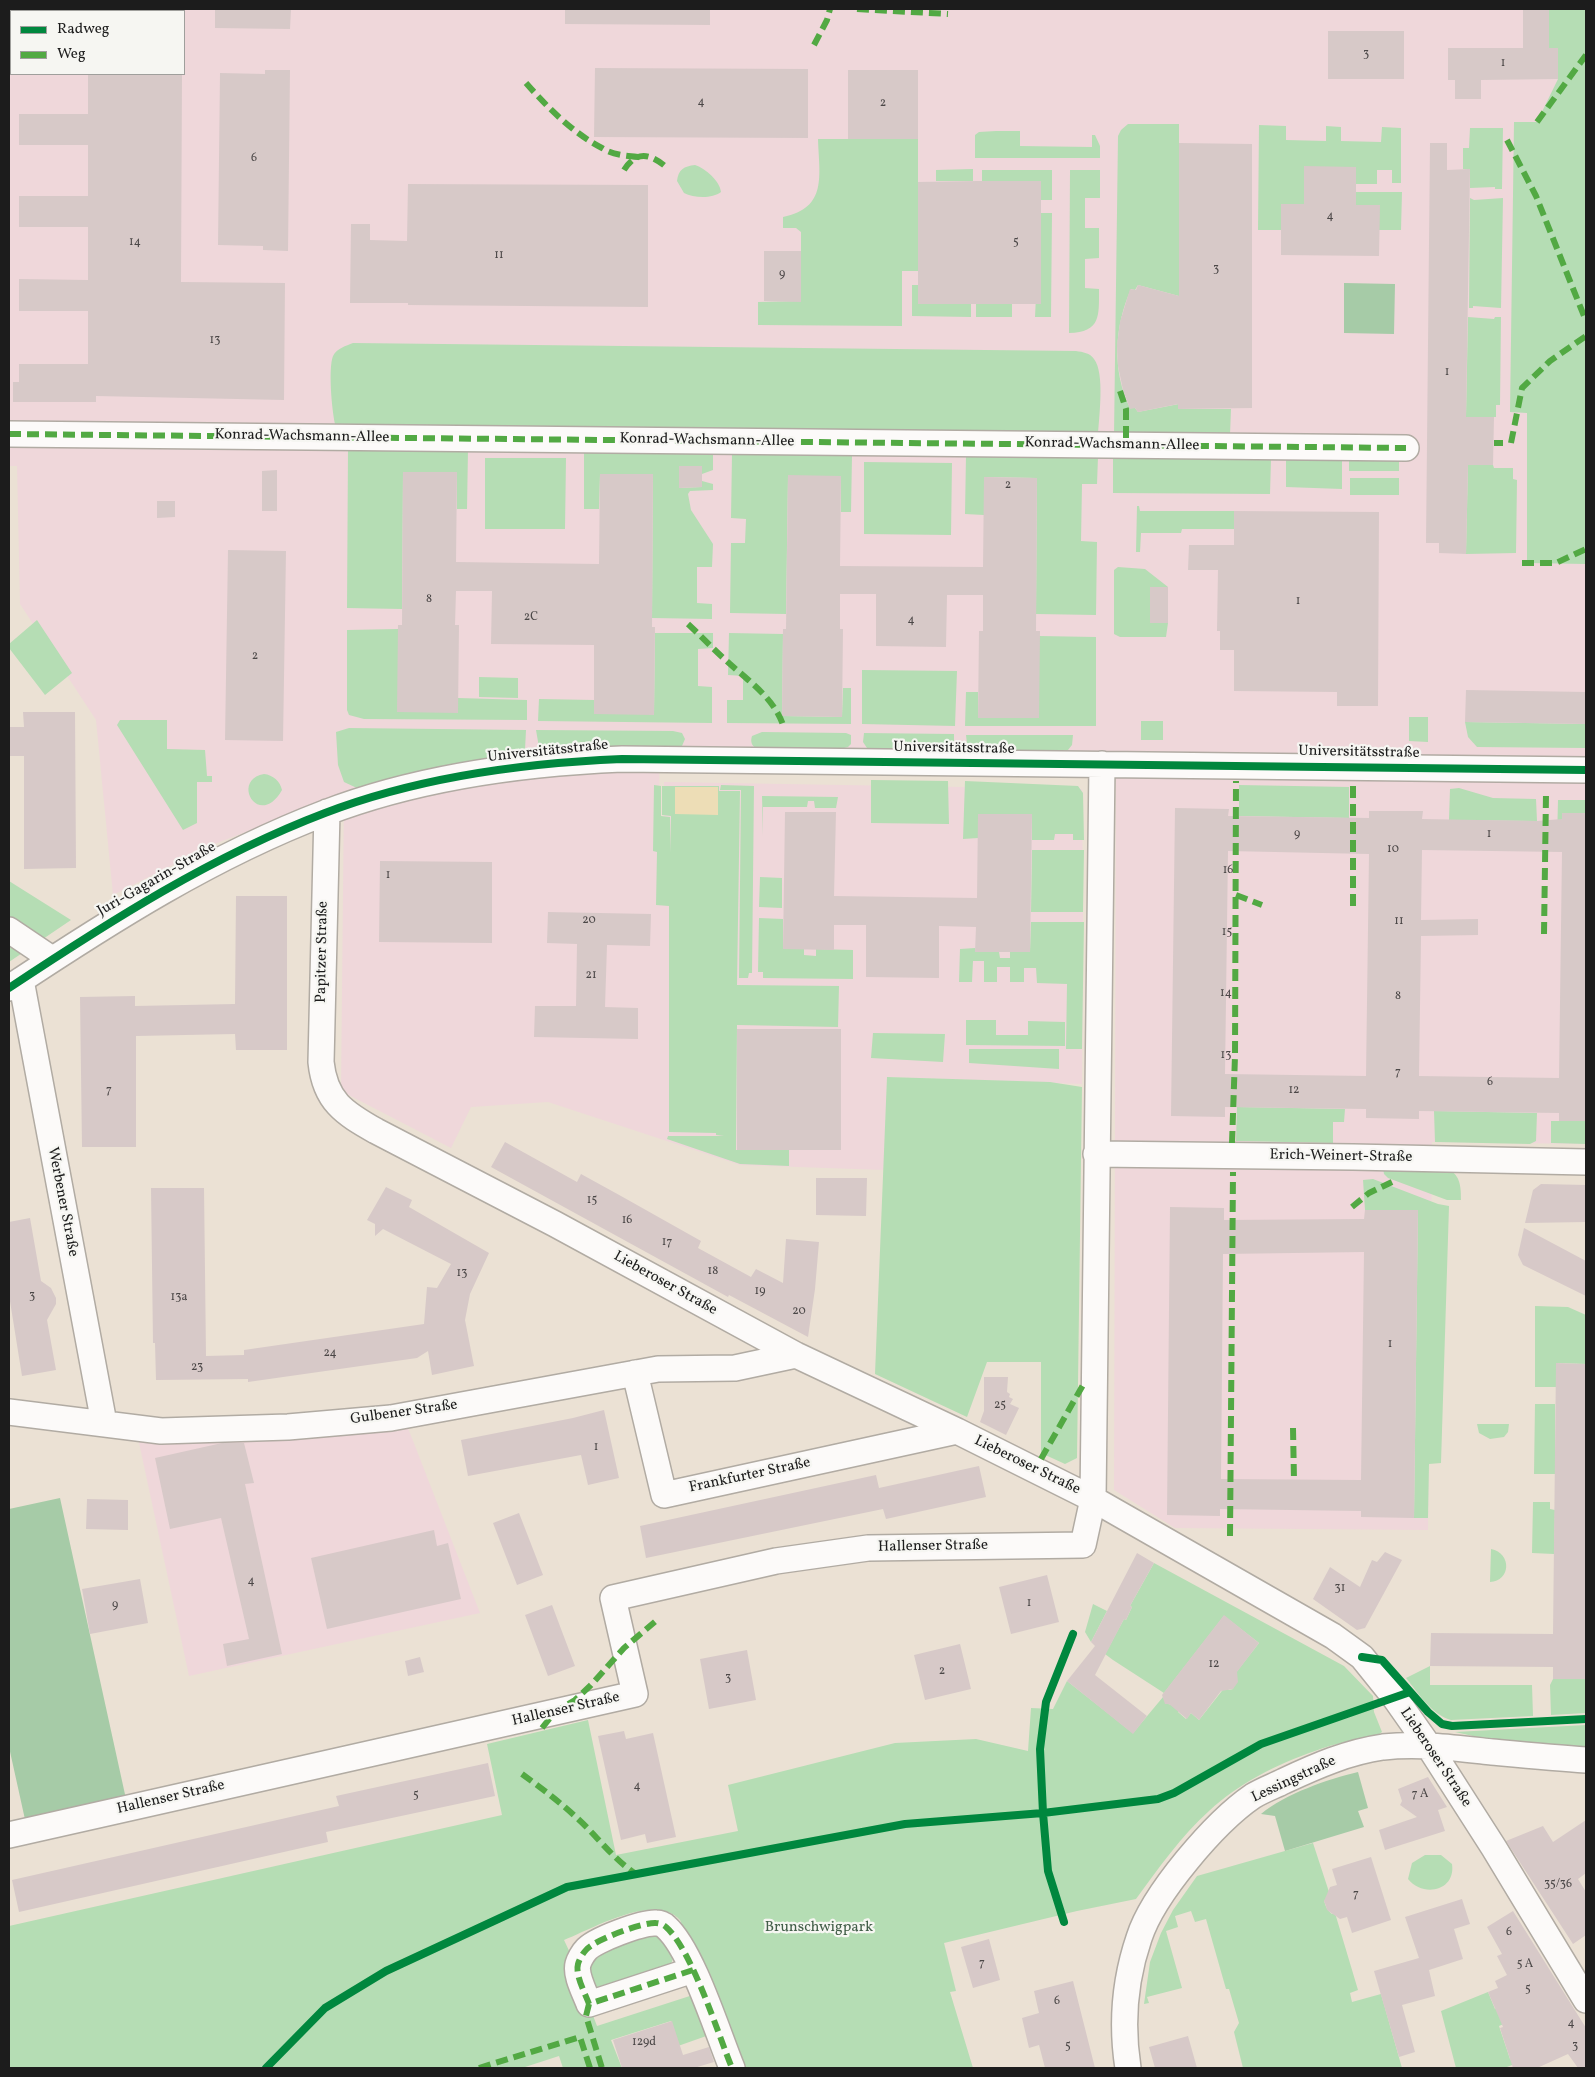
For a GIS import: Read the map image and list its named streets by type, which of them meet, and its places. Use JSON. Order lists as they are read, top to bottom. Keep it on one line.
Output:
{"streets":{"street":["Konrad-Wachsmann-Allee","Universitätsstraße","Juri-Gagarin-Straße","Papitzer Straße","Erich-Weinert-Straße","Werbener Straße","Lieberoser Straße","Gulbener Straße","Frankfurter Straße","Hallenser Straße","Lessingstraße"]},"crossings":[["Universitätsstraße","Juri-Gagarin-Straße"],["Universitätsstraße","Papitzer Straße"],["Juri-Gagarin-Straße","Papitzer Straße"],["Juri-Gagarin-Straße","Werbener Straße"],["Papitzer Straße","Lieberoser Straße"],["Werbener Straße","Gulbener Straße"],["Lieberoser Straße","Gulbener Straße"],["Lieberoser Straße","Frankfurter Straße"],["Lieberoser Straße","Hallenser Straße"],["Lieberoser Straße","Lessingstraße"],["Gulbener Straße","Frankfurter Straße"]],"parks":["Brunschwigpark"],"house_numbers":["3","1","4","2","6","4","14","5","11","3","9","13","1","2","8","1","2C","4","2","9","1","10","16","1","20","11","15","21","14","8","13","7","6","7","12","15","16","17","18","13","19","3","13a","20","1","24","23","25","1","4","31","1","9","12","2","3","4","7 A","5","35/36","7","6","7","5 A","5","6","4","129d","5","3"],"legend":["Radweg","Weg"]}
